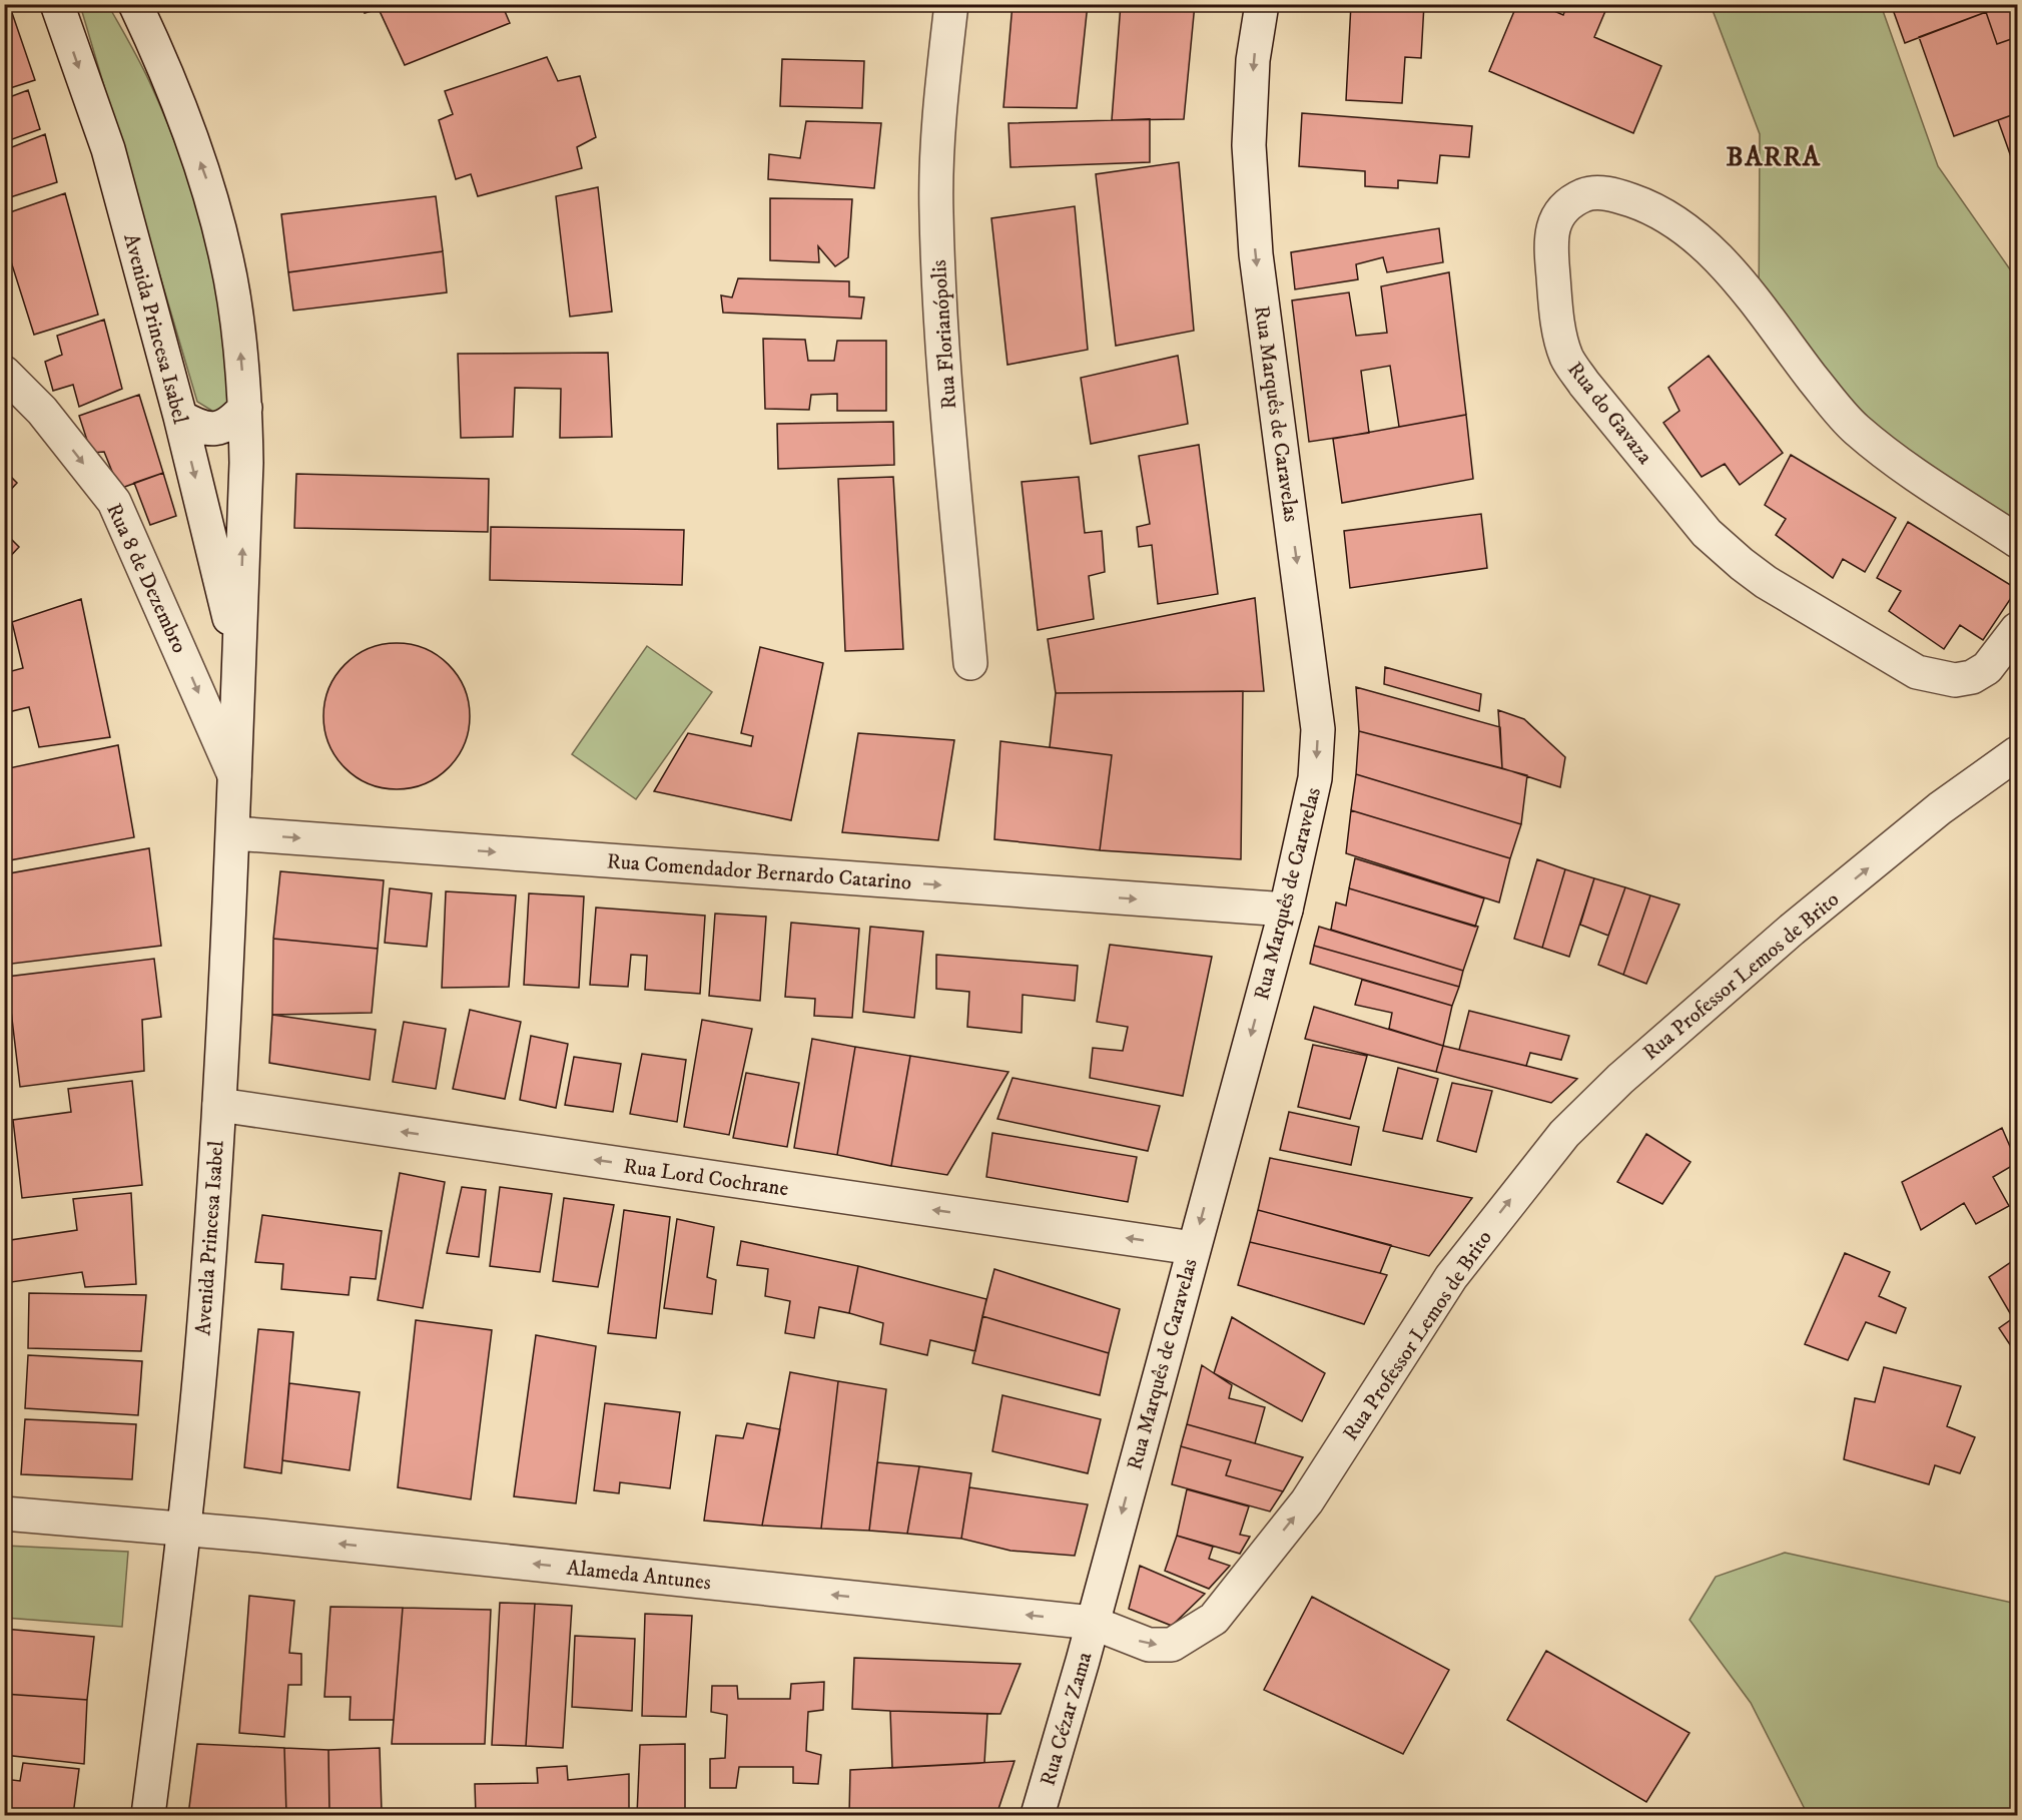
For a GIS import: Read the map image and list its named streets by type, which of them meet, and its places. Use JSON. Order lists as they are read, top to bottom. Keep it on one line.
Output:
{"streets":{"street":["Avenida Princesa Isabel","Rua Florianópolis","Rua do Gavaza","Rua Marquês de Caravelas","Rua 8 de Dezembro","Rua Comendador Bernardo Catarino","Rua Professor Lemos de Brito","Rua Lord Cochrane","Alameda Antunes","Rua Cézar Zama"]},"crossings":[["Avenida Princesa Isabel","Rua 8 de Dezembro"],["Avenida Princesa Isabel","Rua Comendador Bernardo Catarino"],["Avenida Princesa Isabel","Rua Lord Cochrane"],["Avenida Princesa Isabel","Alameda Antunes"],["Rua Marquês de Caravelas","Rua Comendador Bernardo Catarino"],["Rua Marquês de Caravelas","Rua Professor Lemos de Brito"],["Rua Marquês de Caravelas","Rua Lord Cochrane"],["Rua Marquês de Caravelas","Alameda Antunes"],["Rua Marquês de Caravelas","Rua Cézar Zama"],["Rua Professor Lemos de Brito","Alameda Antunes"],["Rua Professor Lemos de Brito","Rua Cézar Zama"],["Alameda Antunes","Rua Cézar Zama"]],"one_way":["Rua Marquês de Caravelas","Rua 8 de Dezembro","Rua Comendador Bernardo Catarino","Rua Professor Lemos de Brito","Rua Lord Cochrane","Alameda Antunes"],"districts":["BARRA"]}
